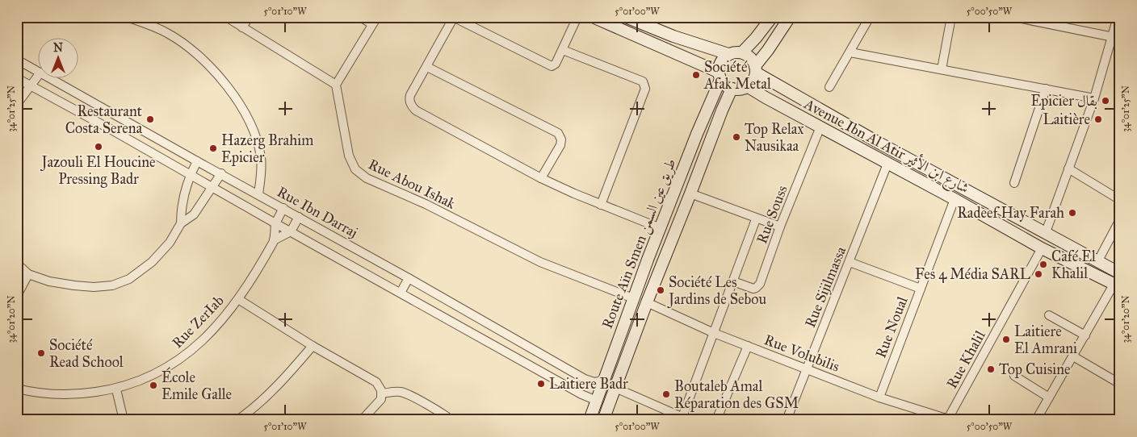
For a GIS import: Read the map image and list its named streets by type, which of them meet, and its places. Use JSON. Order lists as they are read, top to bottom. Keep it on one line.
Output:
{"streets":{"street":["Avenue Ibn Al Atir شارع ابن الأثير","Rue Abou Ishak","Rue Ibn Darraj","Rue Souss","Route Aïn Smen طريق عين السمن","Rue Sijilmassa","Rue ZerIab","Rue Noual","Rue Volubilis","Rue Khalil"]},"crossings":[["Avenue Ibn Al Atir شارع ابن الأثير","Rue Souss"],["Avenue Ibn Al Atir شارع ابن الأثير","Route Aïn Smen طريق عين السمن"],["Avenue Ibn Al Atir شارع ابن الأثير","Rue Sijilmassa"],["Avenue Ibn Al Atir شارع ابن الأثير","Rue Noual"],["Avenue Ibn Al Atir شارع ابن الأثير","Rue Khalil"],["Rue Abou Ishak","Route Aïn Smen طريق عين السمن"],["Rue Ibn Darraj","Route Aïn Smen طريق عين السمن"],["Rue Ibn Darraj","Rue ZerIab"],["Rue Souss","Rue Volubilis"],["Route Aïn Smen طريق عين السمن","Rue Volubilis"],["Rue Sijilmassa","Rue Volubilis"],["Rue Noual","Rue Volubilis"],["Rue Volubilis","Rue Khalil"]],"places":["Société Afak Metal","Epicier بقال","Restaurant Costa Serena","Laitière","Top Relax Nausikaa","Jazouli El Houcine Pressing Badr","Hazerg Brahim Epicier","Radeef Hay Farah","Café El Khalil","Fes 4 Média SARL","Société Les Jardins de Sebou","Laitiere El Amrani","Société Read School","Top Cuisine","Laitiere Badr","École Emile Galle","Boutaleb Amal Réparation des GSM"],"north":"top","coordinates":["5°01'10\"W","5°01'00\"W","5°00'50\"W","34°01'25\"N","34°01'20\"N"]}
